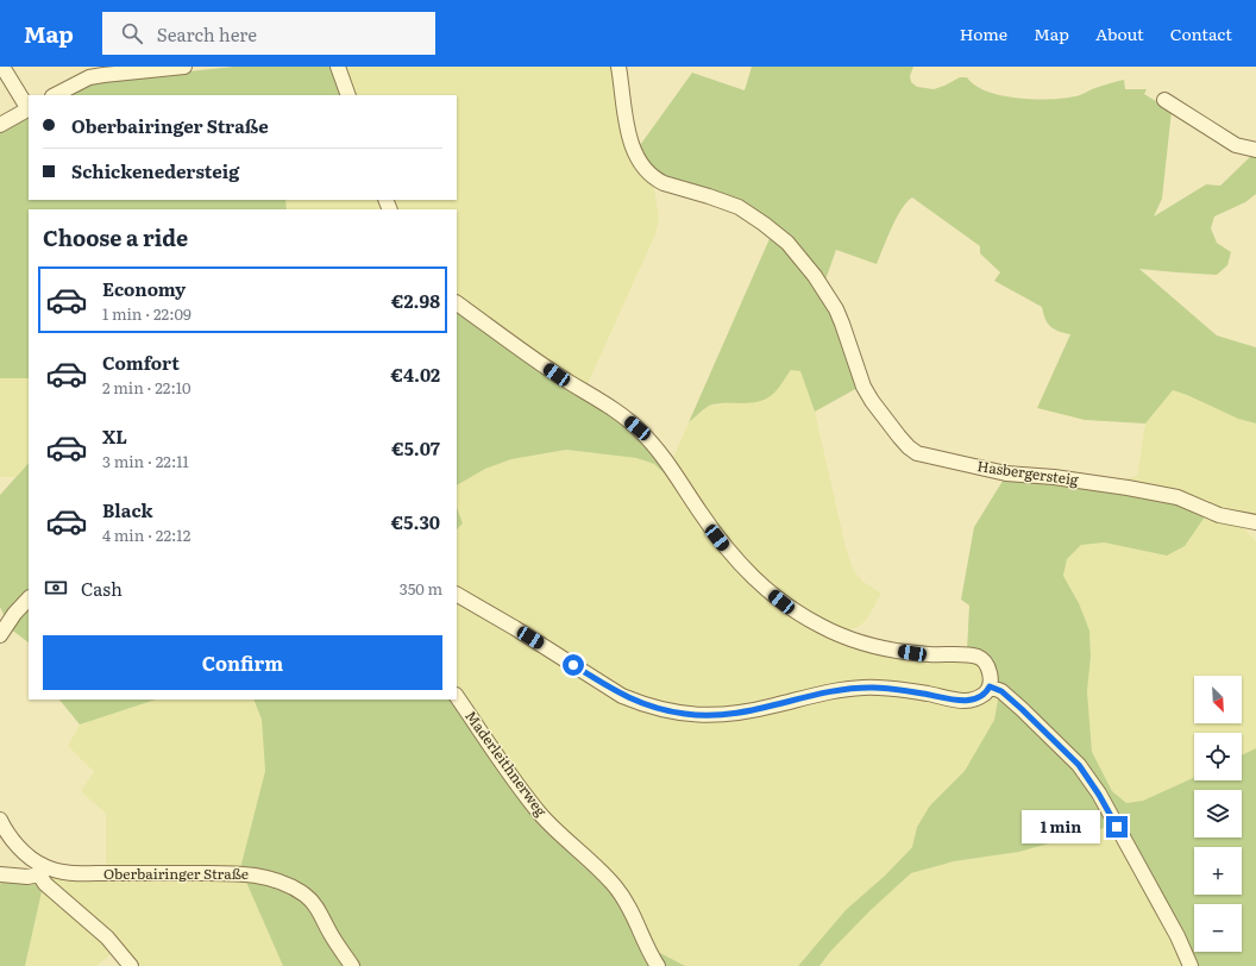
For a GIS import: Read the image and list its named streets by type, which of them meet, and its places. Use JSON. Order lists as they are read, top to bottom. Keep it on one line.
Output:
{"streets":{"street":["Hasbergersteig","Maderleithnerweg","Oberbairinger Straße"]},"north":"bottom right","page":{"header":"Map","search":"Search here","nav":["Home","Map","About","Contact"],"banner":["Oberbairinger Straße","Schickenedersteig"],"heading":"Choose a ride","list":[{"name":"Economy","note":"1 min · 22:09","value":"€2.98"},{"name":"Comfort","note":"2 min · 22:10","value":"€4.02"},{"name":"XL","note":"3 min · 22:11","value":"€5.07"},{"name":"Black","note":"4 min · 22:12","value":"€5.30"}],"pay":["Cash","350 m"],"buttons":"Confirm","map_buttons":["+","−"],"bubble":"1 min"}}
